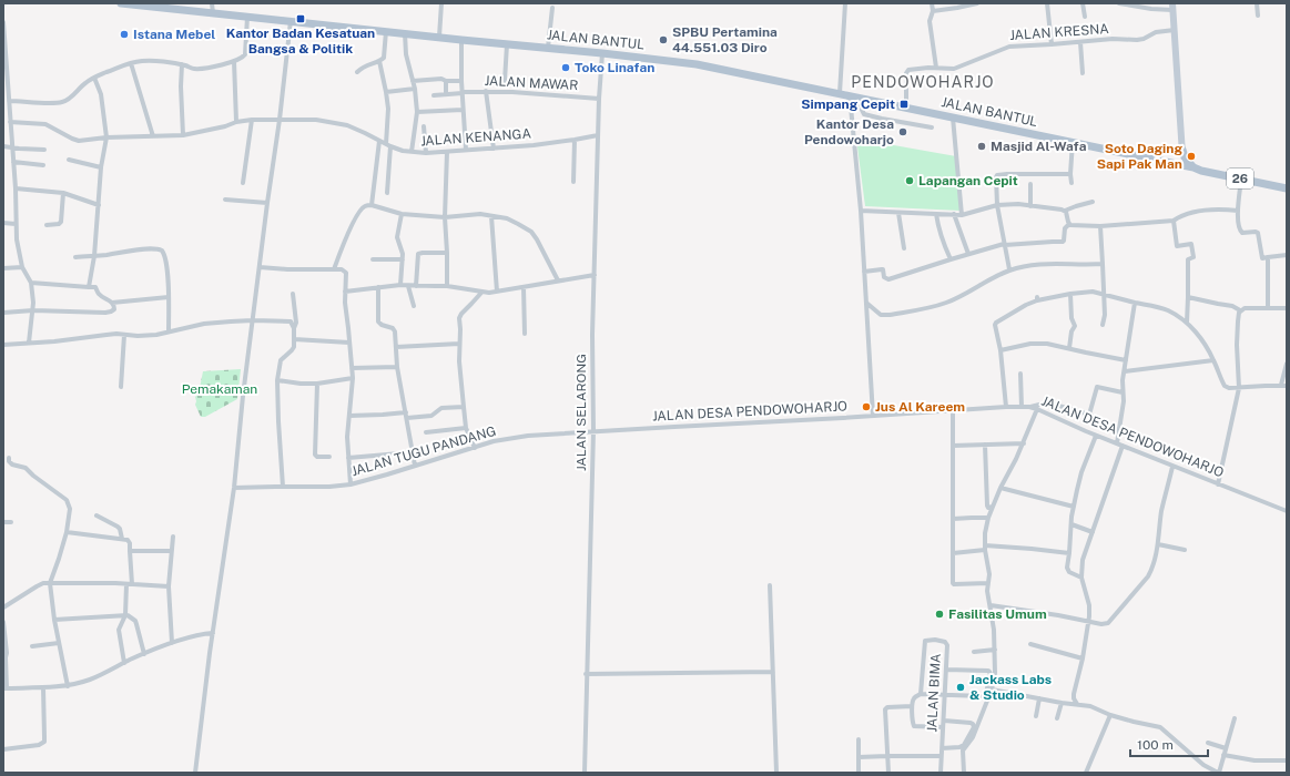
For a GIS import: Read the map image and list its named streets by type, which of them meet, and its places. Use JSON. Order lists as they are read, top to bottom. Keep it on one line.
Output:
{"streets":{"main road":["JALAN BANTUL","26"],"street":["JALAN KRESNA","JALAN MAWAR","JALAN KENANGA","JALAN DESA PENDOWOHARJO","JALAN SELARONG","JALAN TUGU PANDANG","JALAN BIMA"]},"crossings":[["JALAN KRESNA","JALAN BANTUL"],["JALAN BANTUL","JALAN SELARONG"],["JALAN MAWAR","JALAN SELARONG"],["JALAN KENANGA","JALAN SELARONG"],["JALAN DESA PENDOWOHARJO","JALAN SELARONG"],["JALAN DESA PENDOWOHARJO","JALAN TUGU PANDANG"],["JALAN SELARONG","JALAN TUGU PANDANG"]],"districts":["PENDOWOHARJO"],"parks":["Pemakaman"],"places":{"transit":["Kantor Badan Kesatuan Bangsa & Politik","Simpang Cepit"],"other":["Istana Mebel","SPBU Pertamina 44.551.03 Diro","Toko Linafan","Kantor Desa Pendowoharjo","Masjid Al-Wafa","Soto Daging Sapi Pak Man","Lapangan Cepit","Jus Al Kareem","Fasilitas Umum","Jackass Labs & Studio"]},"scale_bar":"100 m"}
